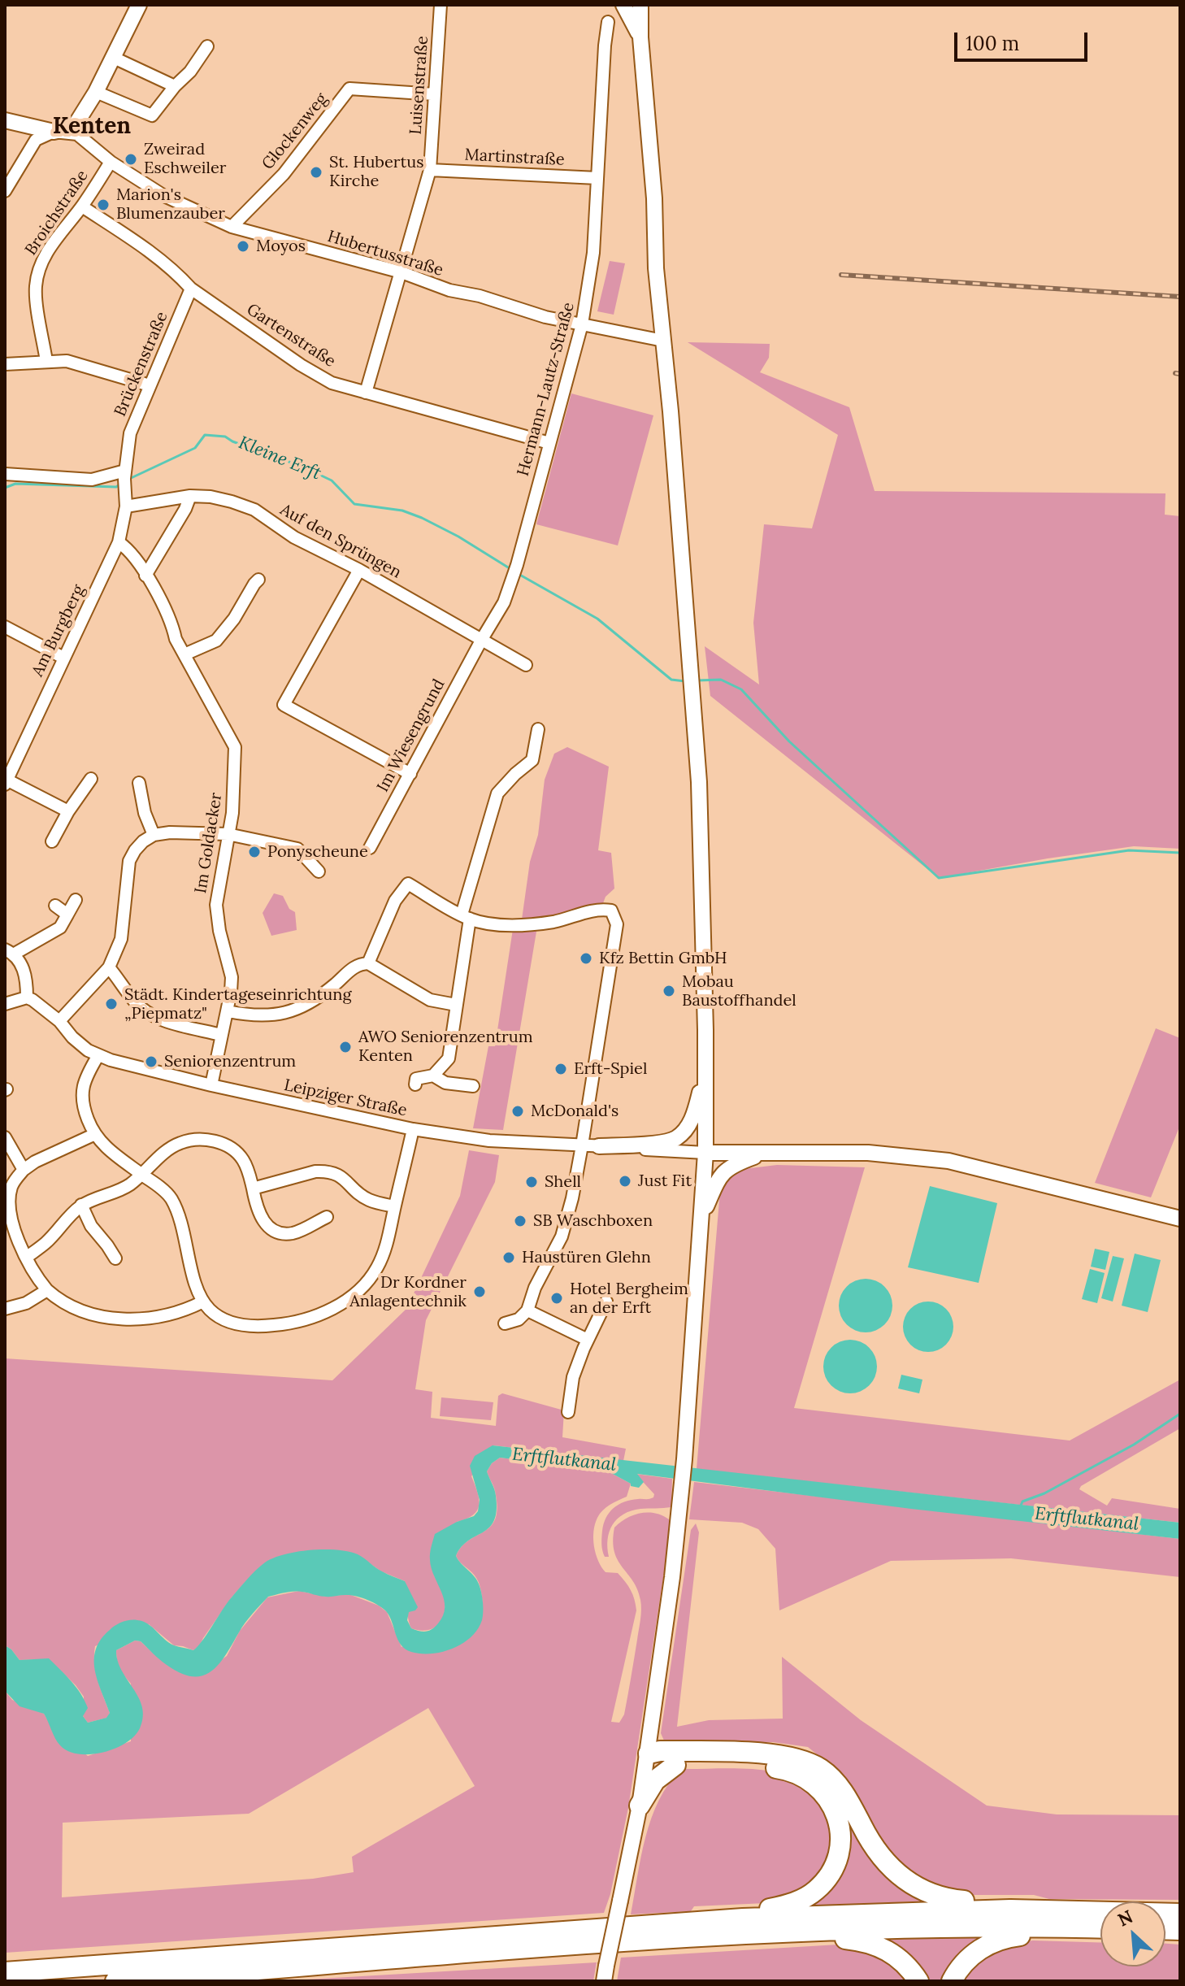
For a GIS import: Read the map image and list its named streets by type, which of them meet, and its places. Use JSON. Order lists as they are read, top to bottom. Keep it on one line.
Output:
{"streets":{"street":["Luisenstraße","Glockenweg","Martinstraße","Broichstraße","Hubertusstraße","Gartenstraße","Brückenstraße","Hermann-Lautz-Straße","Auf den Sprüngen","Am Burgberg","Im Wiesengrund","Im Goldacker","Leipziger Straße"]},"crossings":[["Luisenstraße","Glockenweg"],["Luisenstraße","Martinstraße"],["Luisenstraße","Hubertusstraße"],["Luisenstraße","Gartenstraße"],["Glockenweg","Hubertusstraße"],["Martinstraße","Hermann-Lautz-Straße"],["Broichstraße","Hubertusstraße"],["Broichstraße","Gartenstraße"],["Hubertusstraße","Hermann-Lautz-Straße"],["Gartenstraße","Brückenstraße"],["Gartenstraße","Hermann-Lautz-Straße"],["Brückenstraße","Am Burgberg"],["Hermann-Lautz-Straße","Auf den Sprüngen"],["Hermann-Lautz-Straße","Im Wiesengrund"],["Auf den Sprüngen","Am Burgberg"],["Auf den Sprüngen","Im Wiesengrund"],["Am Burgberg","Im Goldacker"],["Im Goldacker","Leipziger Straße"]],"districts":["Kenten"],"water":["Kleine Erft","Erftflutkanal"],"places":["Zweirad Eschweiler","St. Hubertus Kirche","Marion's Blumenzauber","Moyos","Ponyscheune","Kfz Bettin GmbH","Mobau Baustoffhandel","Städt. Kindertageseinrichtung „Piepmatz\"","AWO Seniorenzentrum Kenten","Seniorenzentrum","Erft-Spiel","McDonald's","Just Fit","Shell","SB Waschboxen","Haustüren Glehn","Dr Kordner Anlagentechnik","Hotel Bergheim an der Erft"],"scale_bar":"100 m","north":"top left"}
